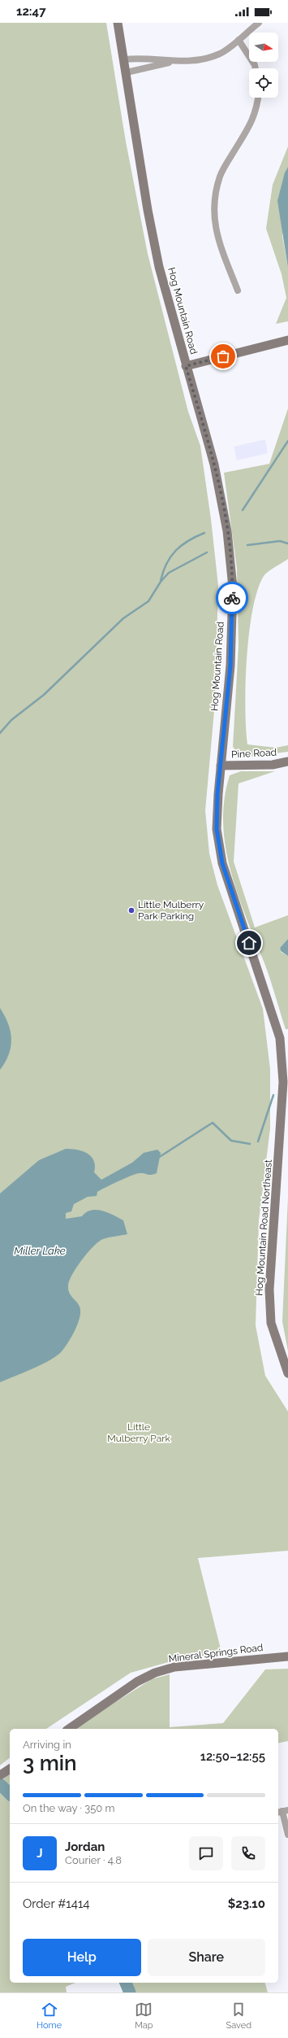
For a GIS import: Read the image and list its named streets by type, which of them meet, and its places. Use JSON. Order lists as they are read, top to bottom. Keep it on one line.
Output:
{"streets":{"street":["Hog Mountain Road","Pine Road","Hog Mountain Road Northeast","Mineral Springs Road"]},"crossings":[["Hog Mountain Road","Pine Road"],["Hog Mountain Road","Hog Mountain Road Northeast"]],"water":["Miller Lake"],"parks":["Little Mulberry Park"],"places":["Little Mulberry Park Parking"],"north":"right","page":{"status":"12:47","heading":["3 min","Arriving in","12:50–12:55"],"panel":["Jordan","Courier · 4.8","Order #1414","$23.10"],"bar":"On the way · 350 m","round":"J","buttons":["Help","Share"],"tabs":["Home","Map","Saved"]}}
